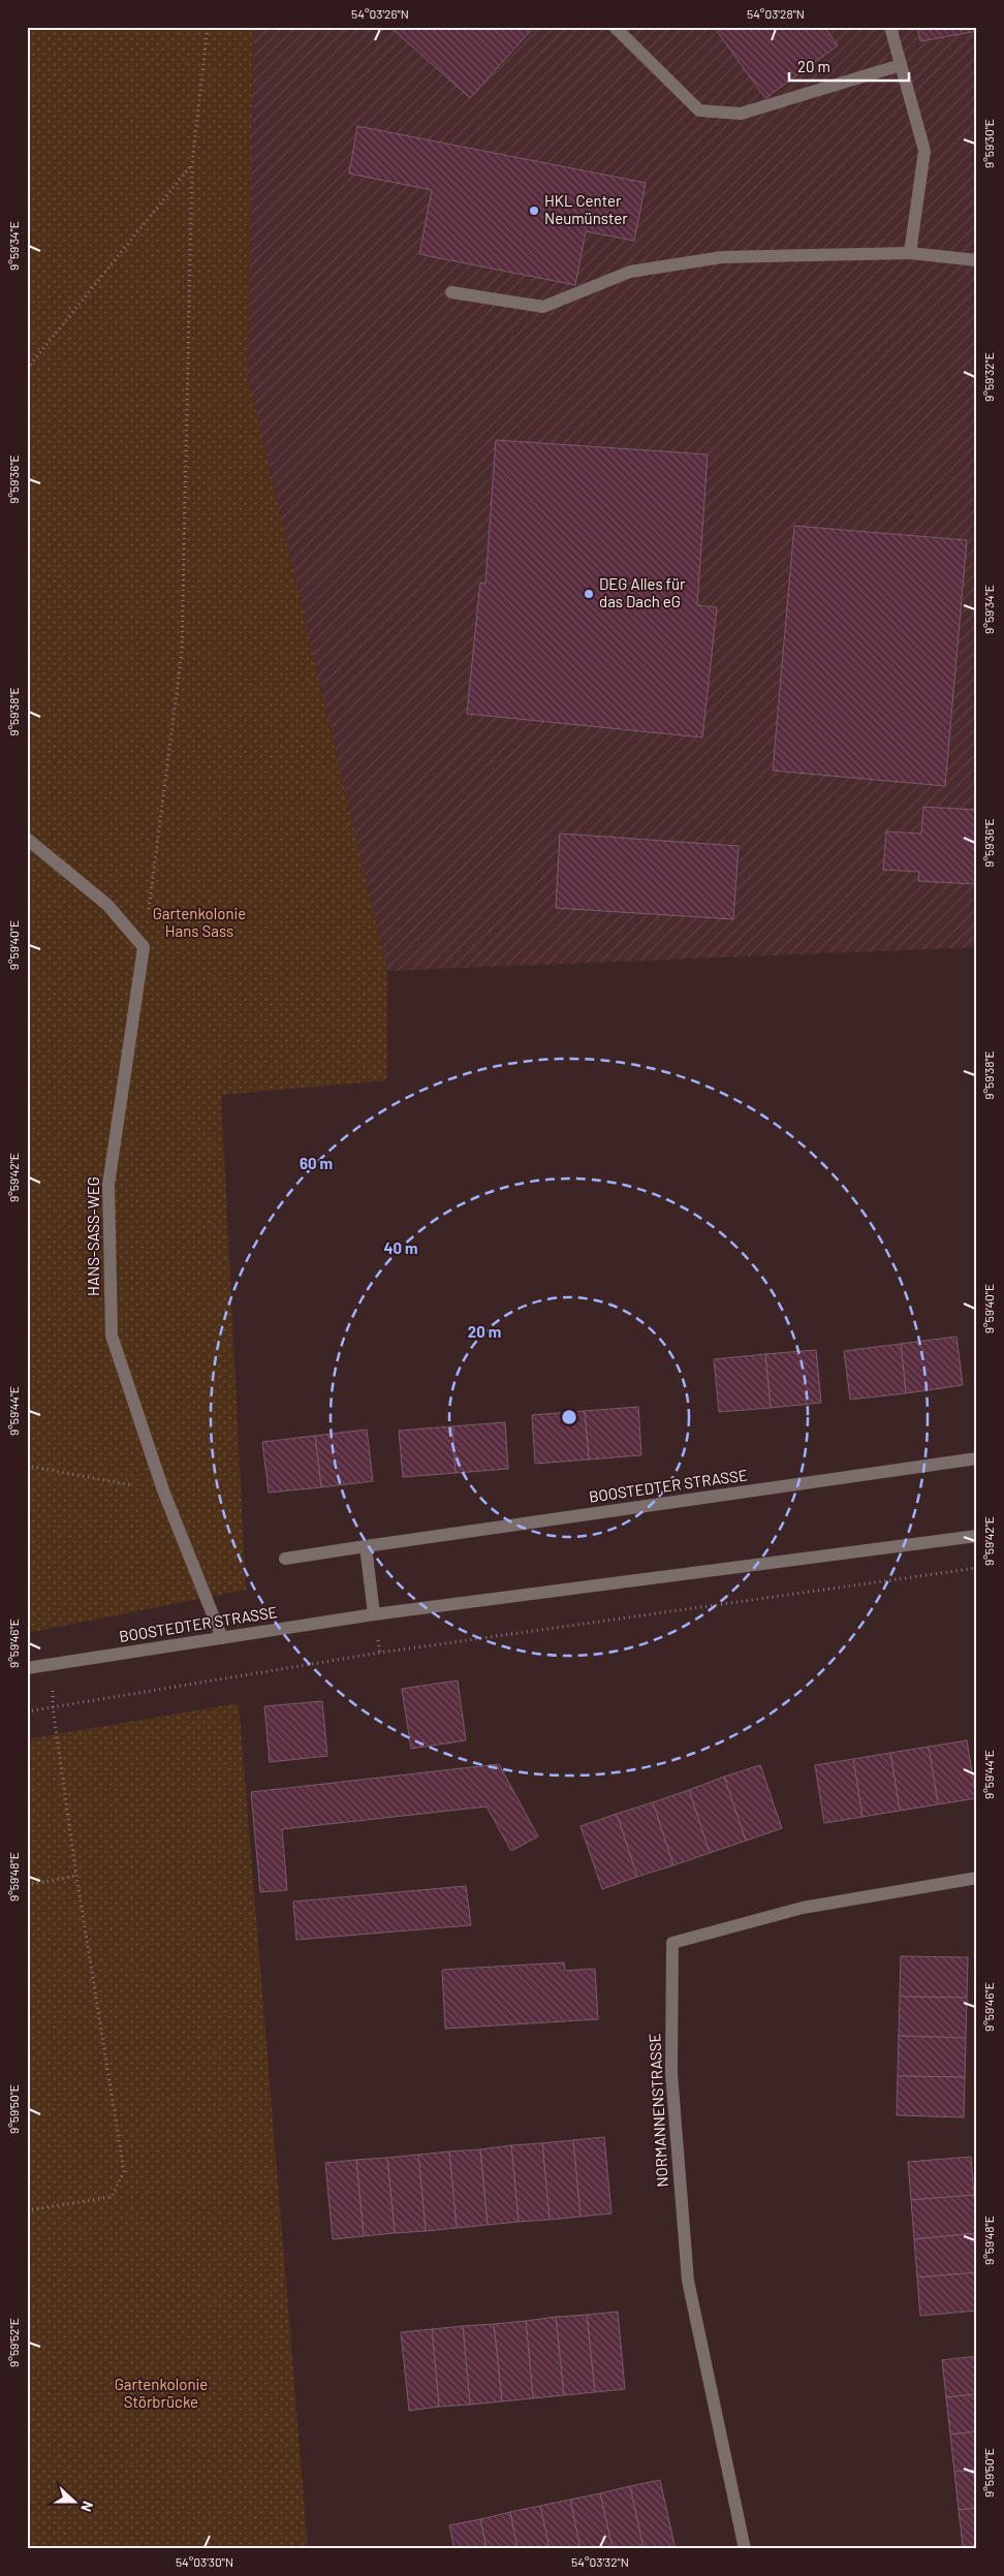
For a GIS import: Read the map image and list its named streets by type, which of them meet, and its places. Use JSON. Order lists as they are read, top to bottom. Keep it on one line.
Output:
{"streets":{"street":["HANS-SASS-WEG","BOOSTEDTER STRASSE","NORMANNENSTRASSE"]},"crossings":[["HANS-SASS-WEG","BOOSTEDTER STRASSE"]],"parks":["Gartenkolonie Hans Sass","Gartenkolonie Störbrücke"],"places":["HKL Center Neumünster","DEG Alles für das Dach eG"],"scale_bar":"20 m","north":"right","coordinates":["54°03'26\"N","54°03'28\"N","9°59'30\"E","9°59'34\"E","9°59'32\"E","9°59'36\"E","9°59'38\"E","9°59'40\"E","9°59'42\"E","9°59'44\"E","9°59'46\"E","9°59'48\"E","9°59'50\"E","9°59'52\"E","54°03'30\"N","54°03'32\"N"],"rings":["60 m","40 m","20 m"]}
